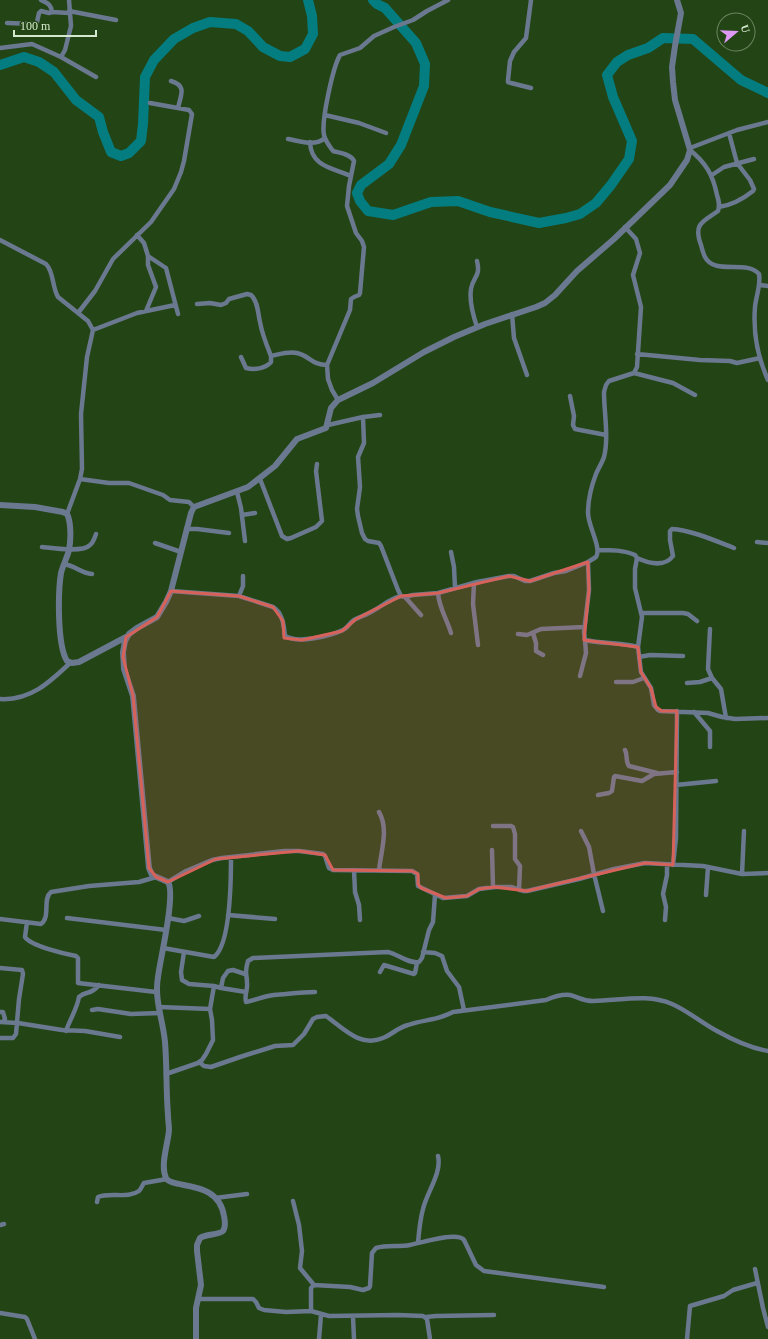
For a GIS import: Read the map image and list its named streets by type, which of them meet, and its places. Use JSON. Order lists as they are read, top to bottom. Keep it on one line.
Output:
{"scale_bar":"100 m","north":"right"}
